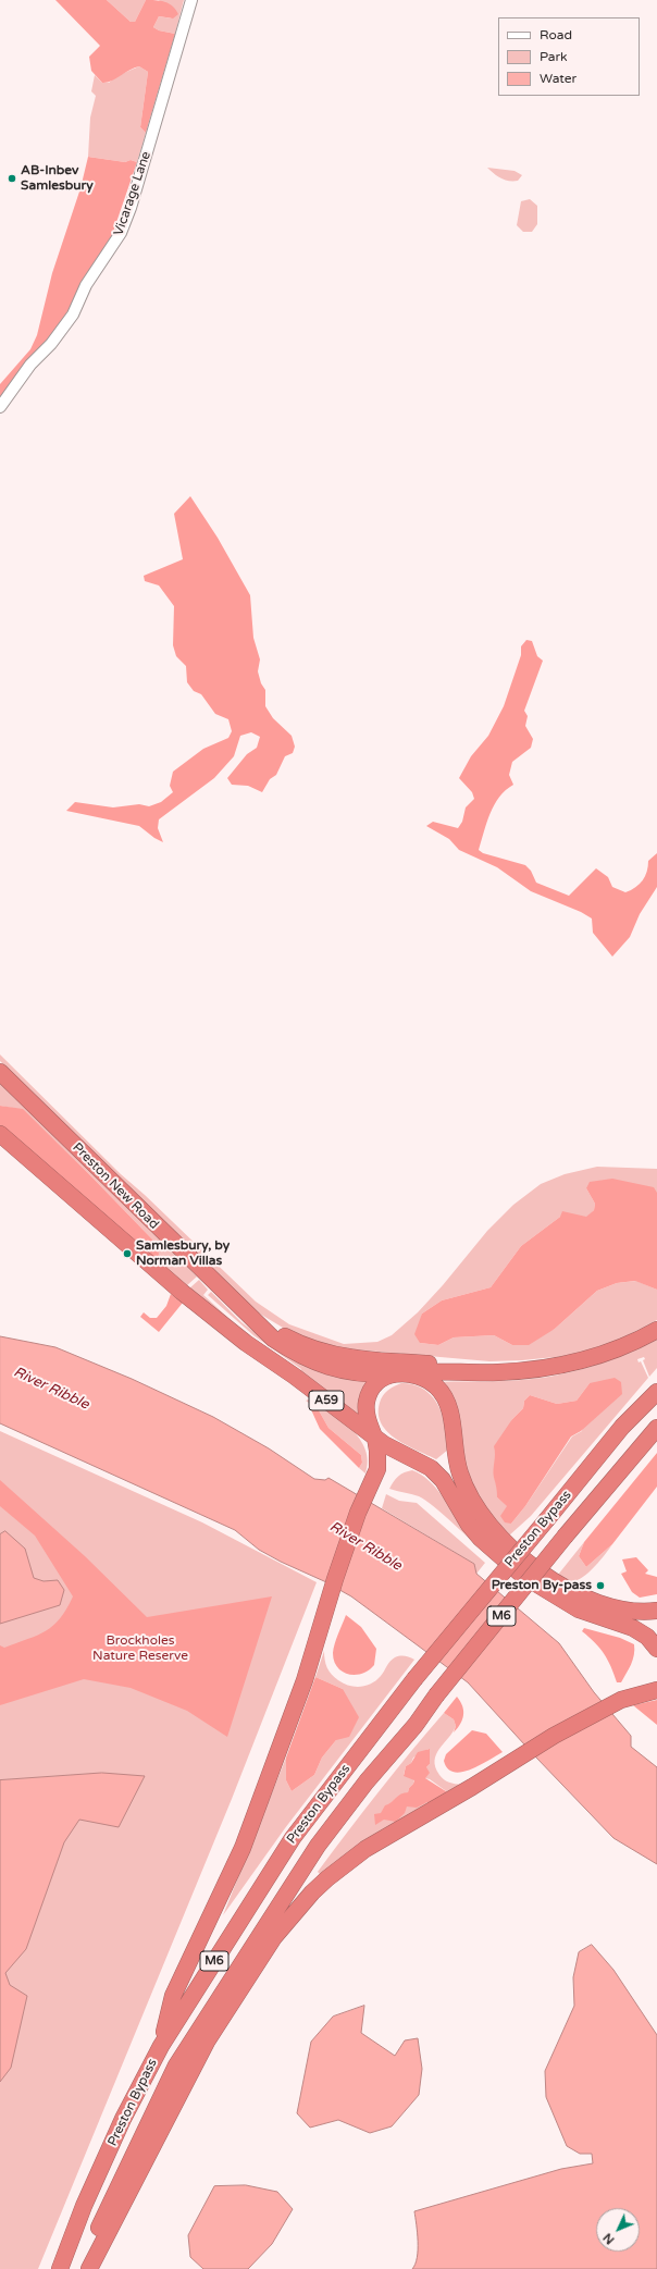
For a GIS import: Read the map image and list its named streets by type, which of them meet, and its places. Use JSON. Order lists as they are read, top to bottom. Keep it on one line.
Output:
{"streets":{"highway":["Preston New Road","A59","Preston Bypass","M6"],"street":["Vicarage Lane"]},"water":["River Ribble"],"parks":["Brockholes Nature Reserve"],"places":["AB-Inbev Samlesbury","Samlesbury, by Norman Villas","Preston By-pass"],"legend":["Road","Park","Water"],"north":"bottom left"}
